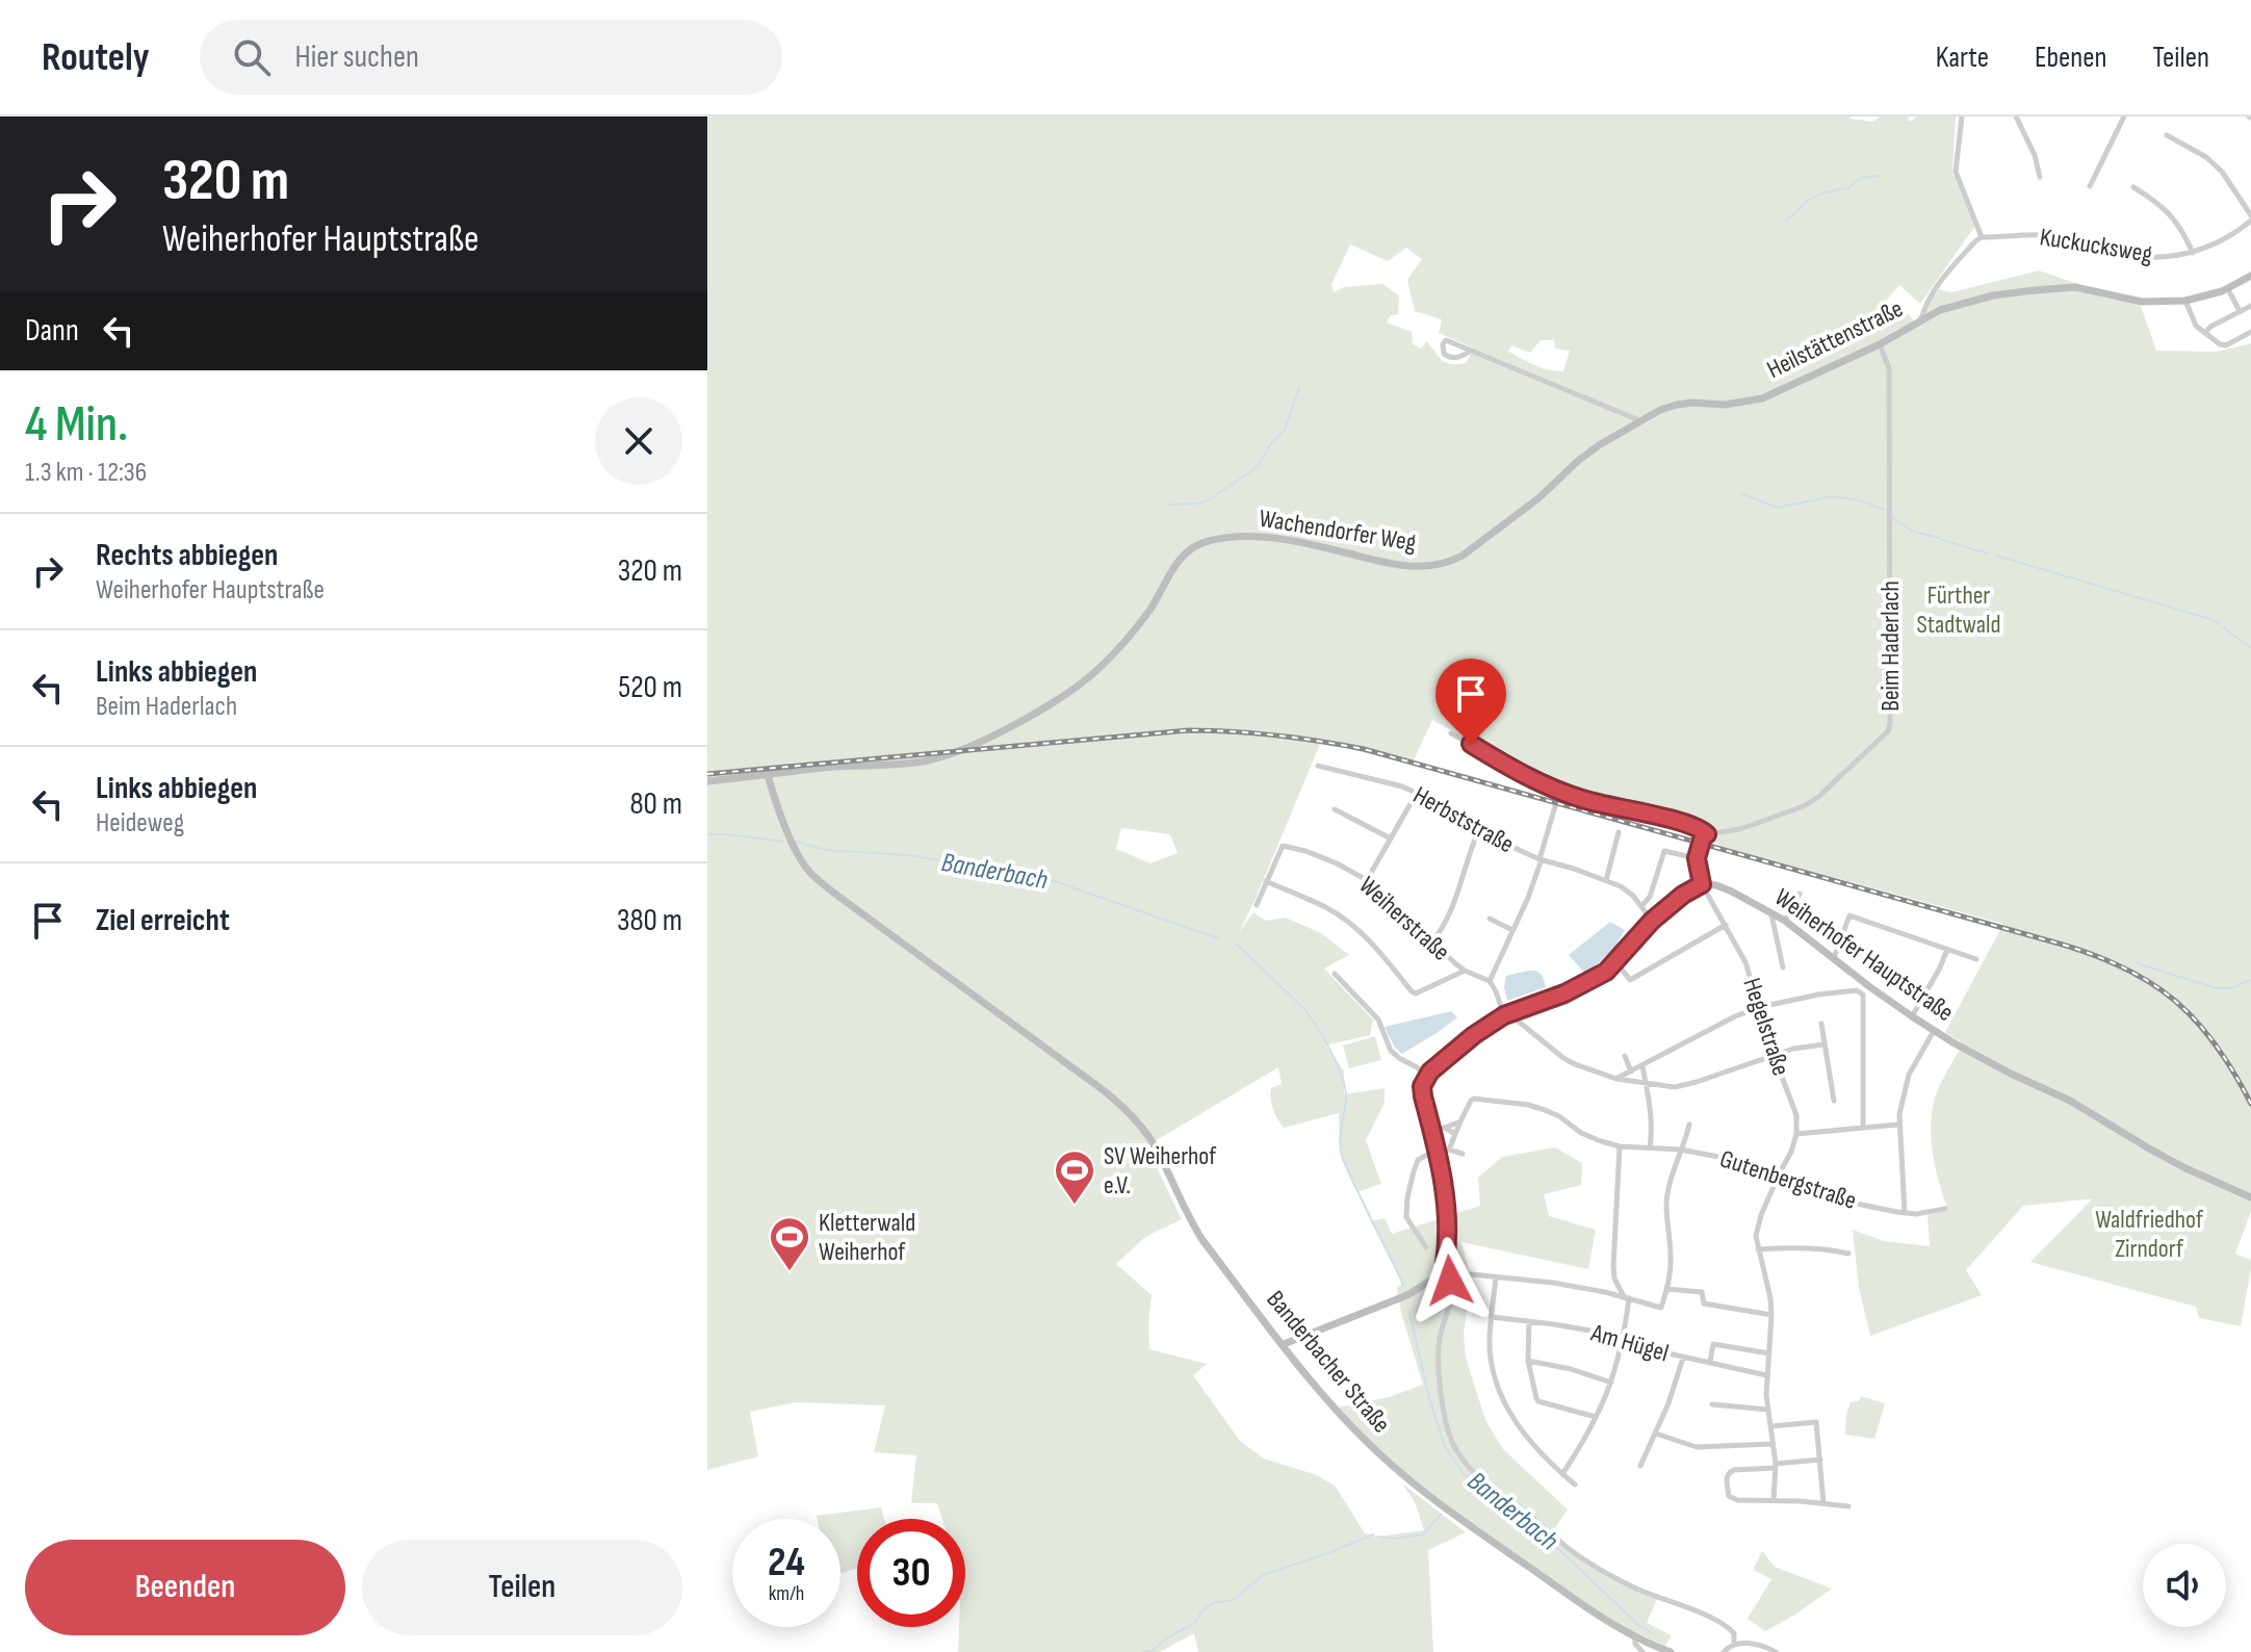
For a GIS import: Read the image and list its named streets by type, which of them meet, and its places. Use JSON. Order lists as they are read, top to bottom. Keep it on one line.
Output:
{"streets":{"street":["Kuckucksweg","Heilstättenstraße","Wachendorfer Weg","Beim Haderlach","Herbststraße","Weiherstraße","Weiherhofer Hauptstraße","Hegelstraße","Gutenbergstraße","Am Hügel","Banderbacher Straße"]},"crossings":[["Heilstättenstraße","Wachendorfer Weg"],["Heilstättenstraße","Beim Haderlach"],["Wachendorfer Weg","Banderbacher Straße"],["Weiherhofer Hauptstraße","Hegelstraße"]],"water":["Banderbach"],"parks":["Fürther Stadtwald","Waldfriedhof Zirndorf"],"places":{"sports":["SV Weiherhof e.V.","Kletterwald Weiherhof"]},"page":{"header":"Routely","search":"Hier suchen","nav":["Karte","Ebenen","Teilen"],"turn":["320 m","Weiherhofer Hauptstraße"],"then":"Dann","heading":["4 Min.","1.3 km · 12:36"],"list":[{"name":"Rechts abbiegen","note":"Weiherhofer Hauptstraße","value":"320 m"},{"name":"Links abbiegen","note":"Beim Haderlach","value":"520 m"},{"name":"Links abbiegen","note":"Heideweg","value":"80 m"},{"name":"Ziel erreicht","value":"380 m"}],"speed":"24 km/h","limit":"30","buttons":["Beenden","Teilen"]}}
